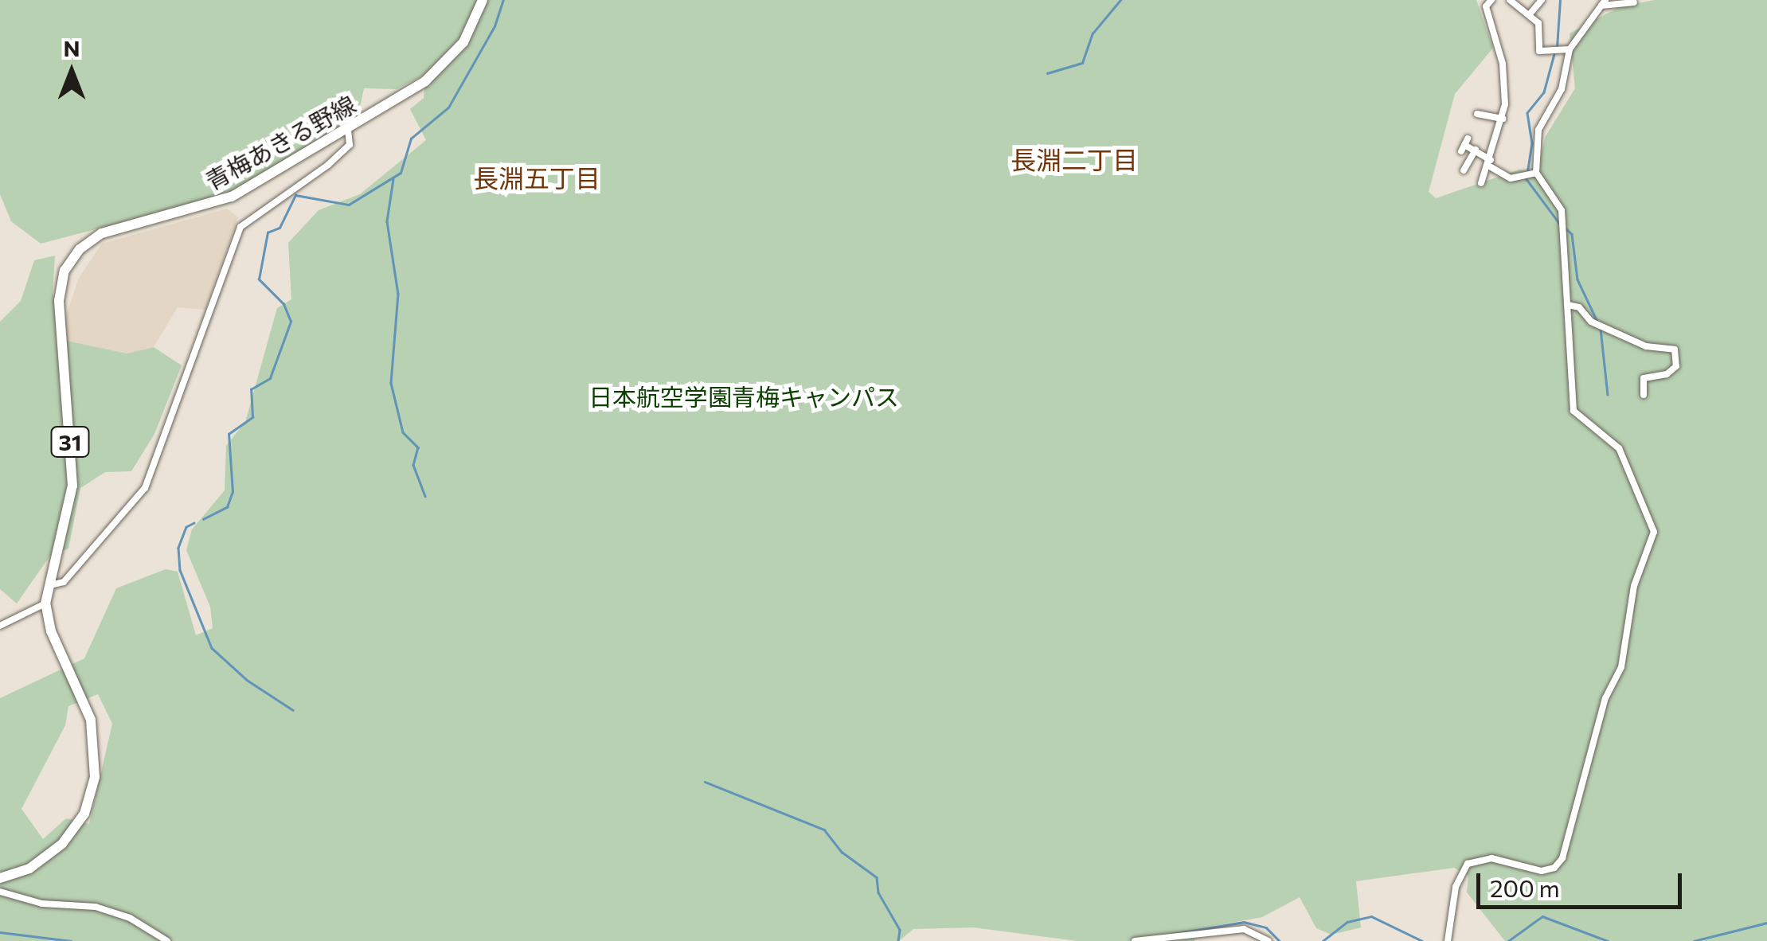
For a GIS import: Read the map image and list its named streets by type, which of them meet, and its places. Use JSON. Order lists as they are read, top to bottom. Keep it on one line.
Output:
{"streets":{"main road":["青梅あきる野線","31"]},"districts":["長淵二丁目","長淵五丁目"],"parks":["日本航空学園青梅キャンパス"],"scale_bar":"200 m","north":"top"}
